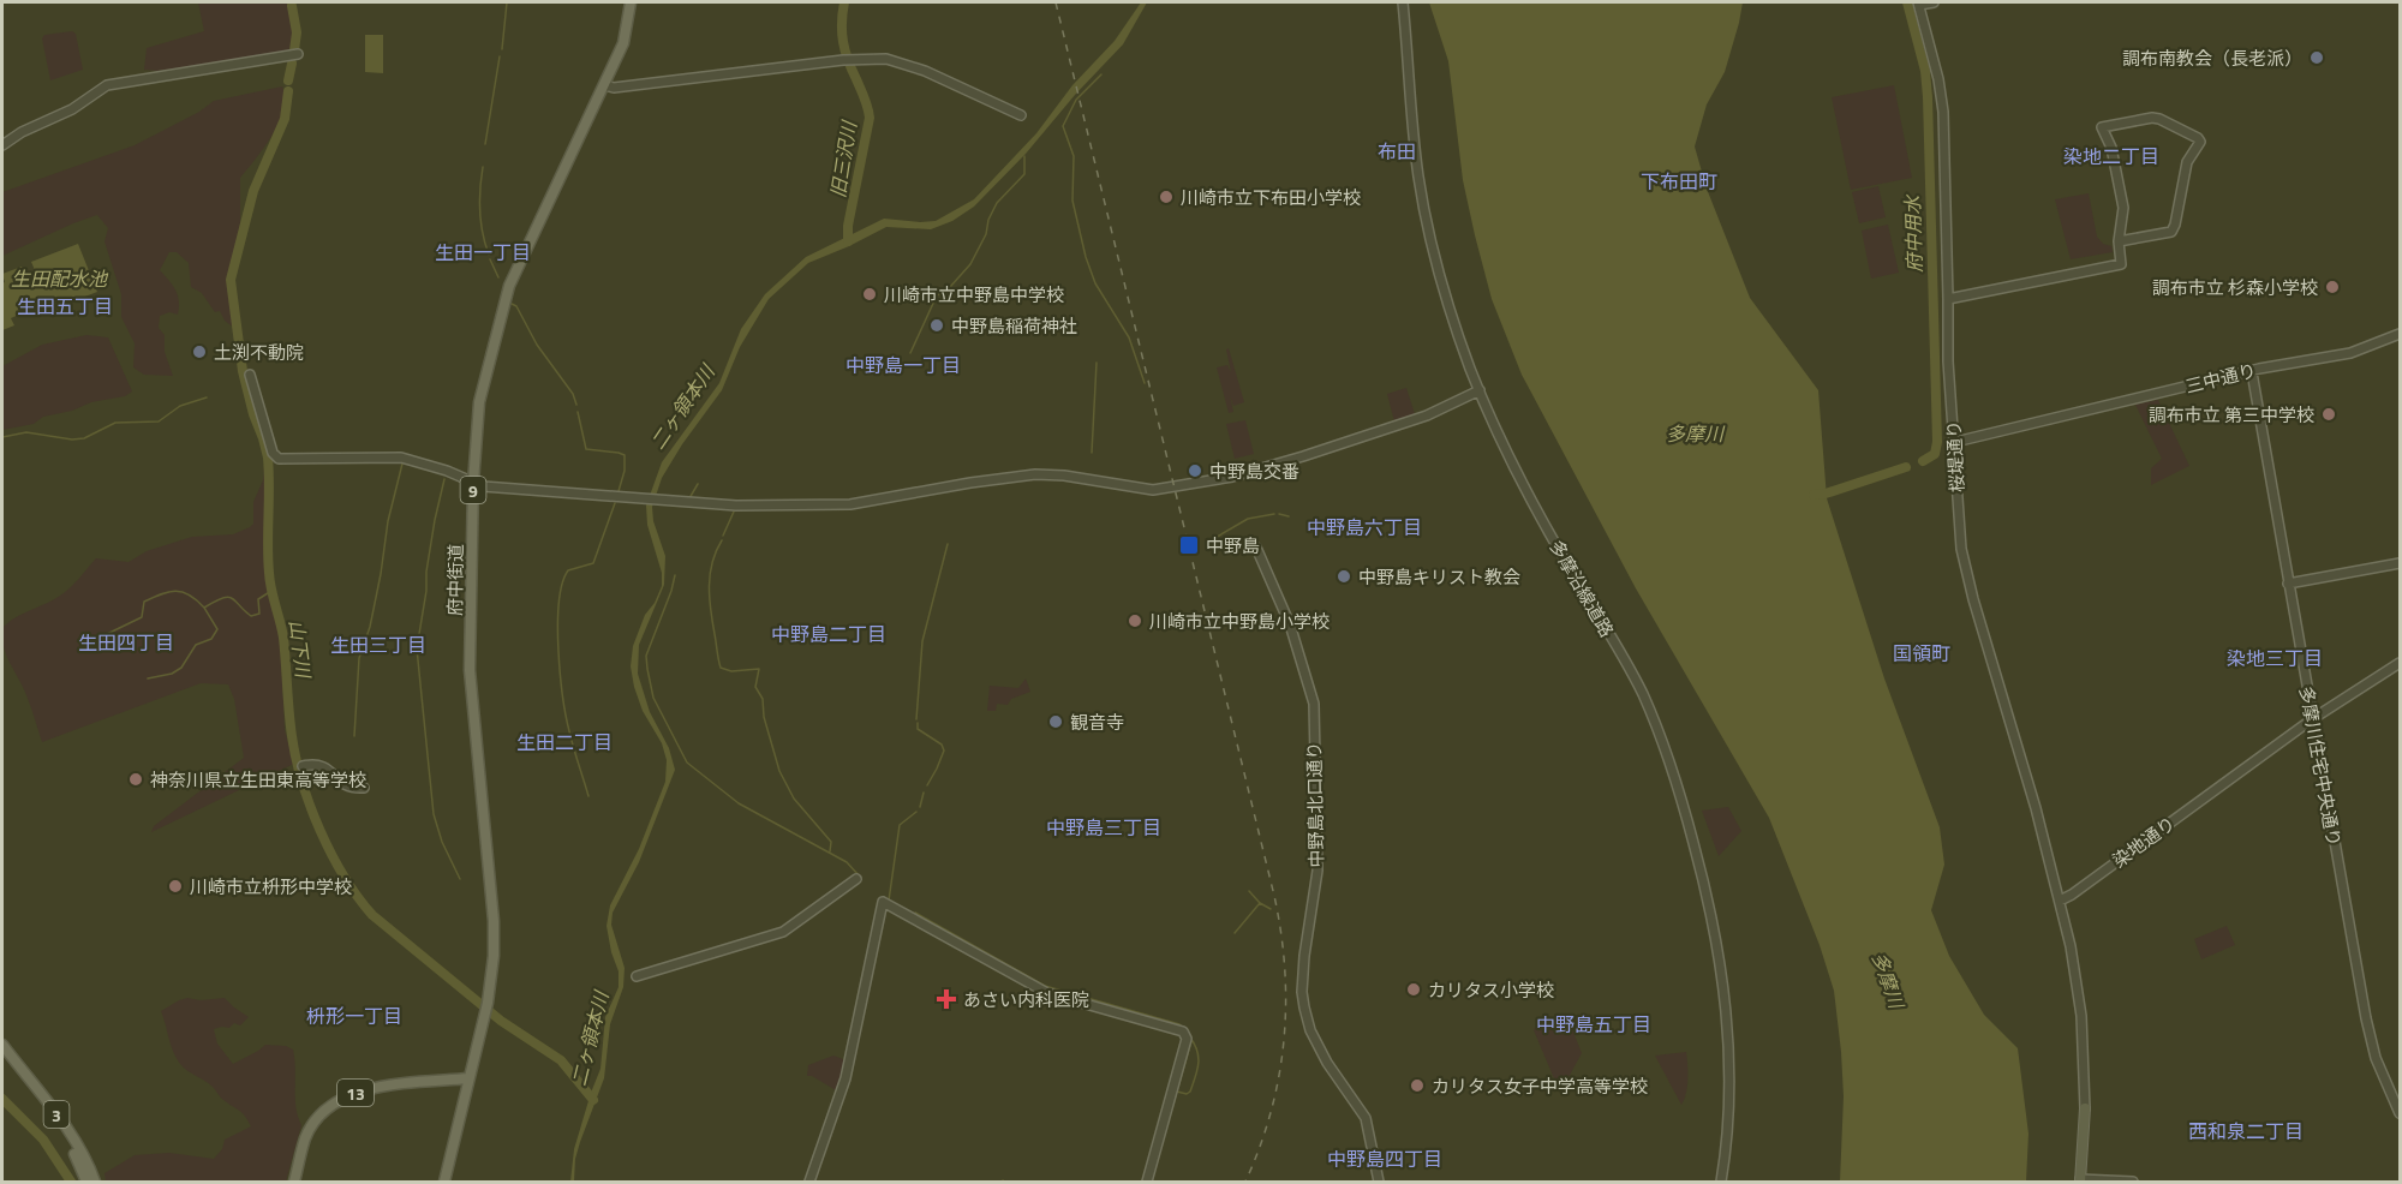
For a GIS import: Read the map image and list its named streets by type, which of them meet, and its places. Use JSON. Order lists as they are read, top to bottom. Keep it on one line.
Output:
{"streets":{"main road":["9","府中街道","13","3"],"street":["三中通り","桜堤通り","多摩沿線道路","多摩川住宅中央通り","中野島北口通り","染地通り"]},"crossings":[["三中通り","桜堤通り"],["三中通り","多摩川住宅中央通り"],["桜堤通り","染地通り"],["府中街道","13"],["多摩川住宅中央通り","染地通り"]],"districts":["布田","染地二丁目","下布田町","生田一丁目","生田五丁目","中野島一丁目","中野島六丁目","中野島二丁目","生田四丁目","生田三丁目","国領町","染地三丁目","生田二丁目","中野島三丁目","枡形一丁目","中野島五丁目","西和泉二丁目","中野島四丁目"],"water":["旧三沢川","府中用水","生田配水池","二ヶ領本川","多摩川","山下川"],"places":{"other":["調布南教会（長老派）","川崎市立下布田小学校","調布市立 杉森小学校","川崎市立中野島中学校","中野島稲荷神社","土渕不動院","調布市立 第三中学校","中野島交番","中野島キリスト教会","川崎市立中野島小学校","観音寺","神奈川県立生田東高等学校","川崎市立枡形中学校","カリタス小学校","カリタス女子中学高等学校"],"transit":["中野島"],"health":["あさい内科医院"]}}
